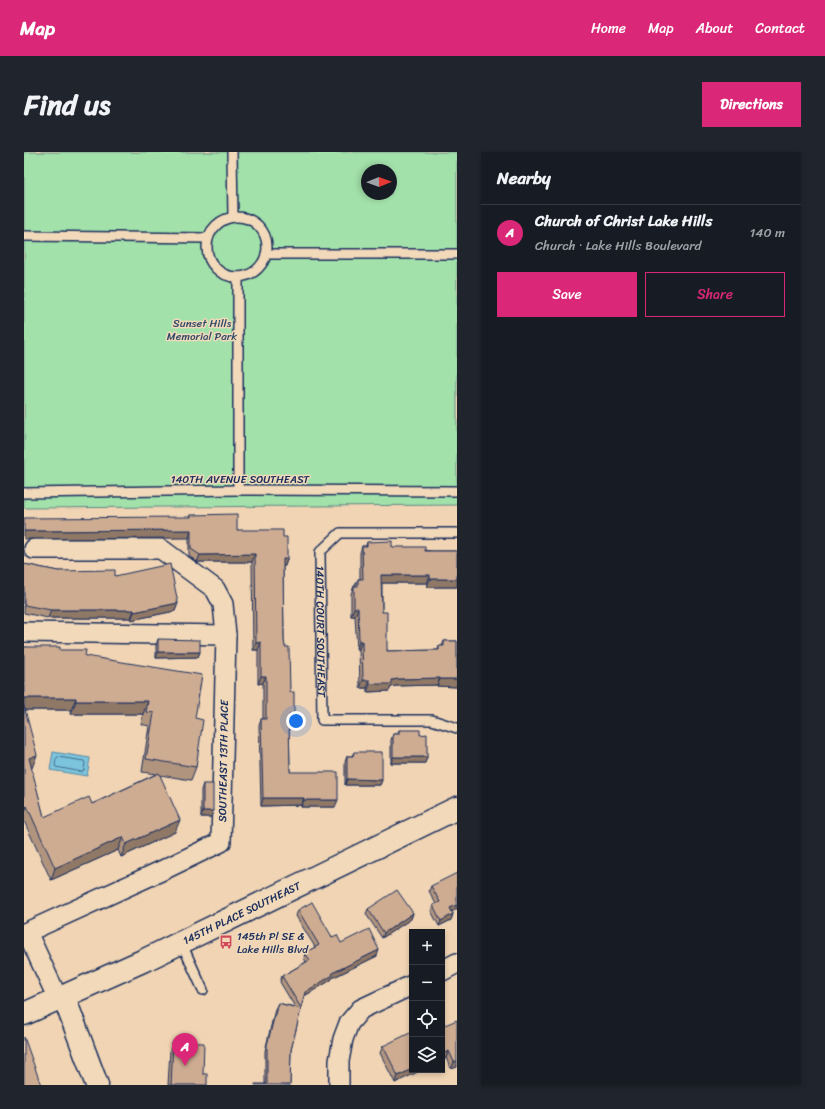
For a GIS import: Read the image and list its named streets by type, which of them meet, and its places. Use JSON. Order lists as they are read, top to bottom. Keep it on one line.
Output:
{"streets":{"street":["SOUTHEAST 13TH PLACE","145TH PLACE SOUTHEAST"],"lane":["140TH AVENUE SOUTHEAST","140TH COURT SOUTHEAST"]},"crossings":[["SOUTHEAST 13TH PLACE","145TH PLACE SOUTHEAST"]],"parks":["Sunset Hills Memorial Park"],"places":{"bus stop":["145th Pl SE & Lake Hills Blvd"]},"north":"right","page":{"header":"Map","nav":["Home","Map","About","Contact"],"title":"Find us","buttons":["Directions",["Save","Share"]],"heading":"Nearby","list":[{"mark":"A","name":"Church of Christ Lake Hills","note":"Church · Lake Hills Boulevard","value":"140 m"}],"map_buttons":["+","−"],"pins":"A"}}
